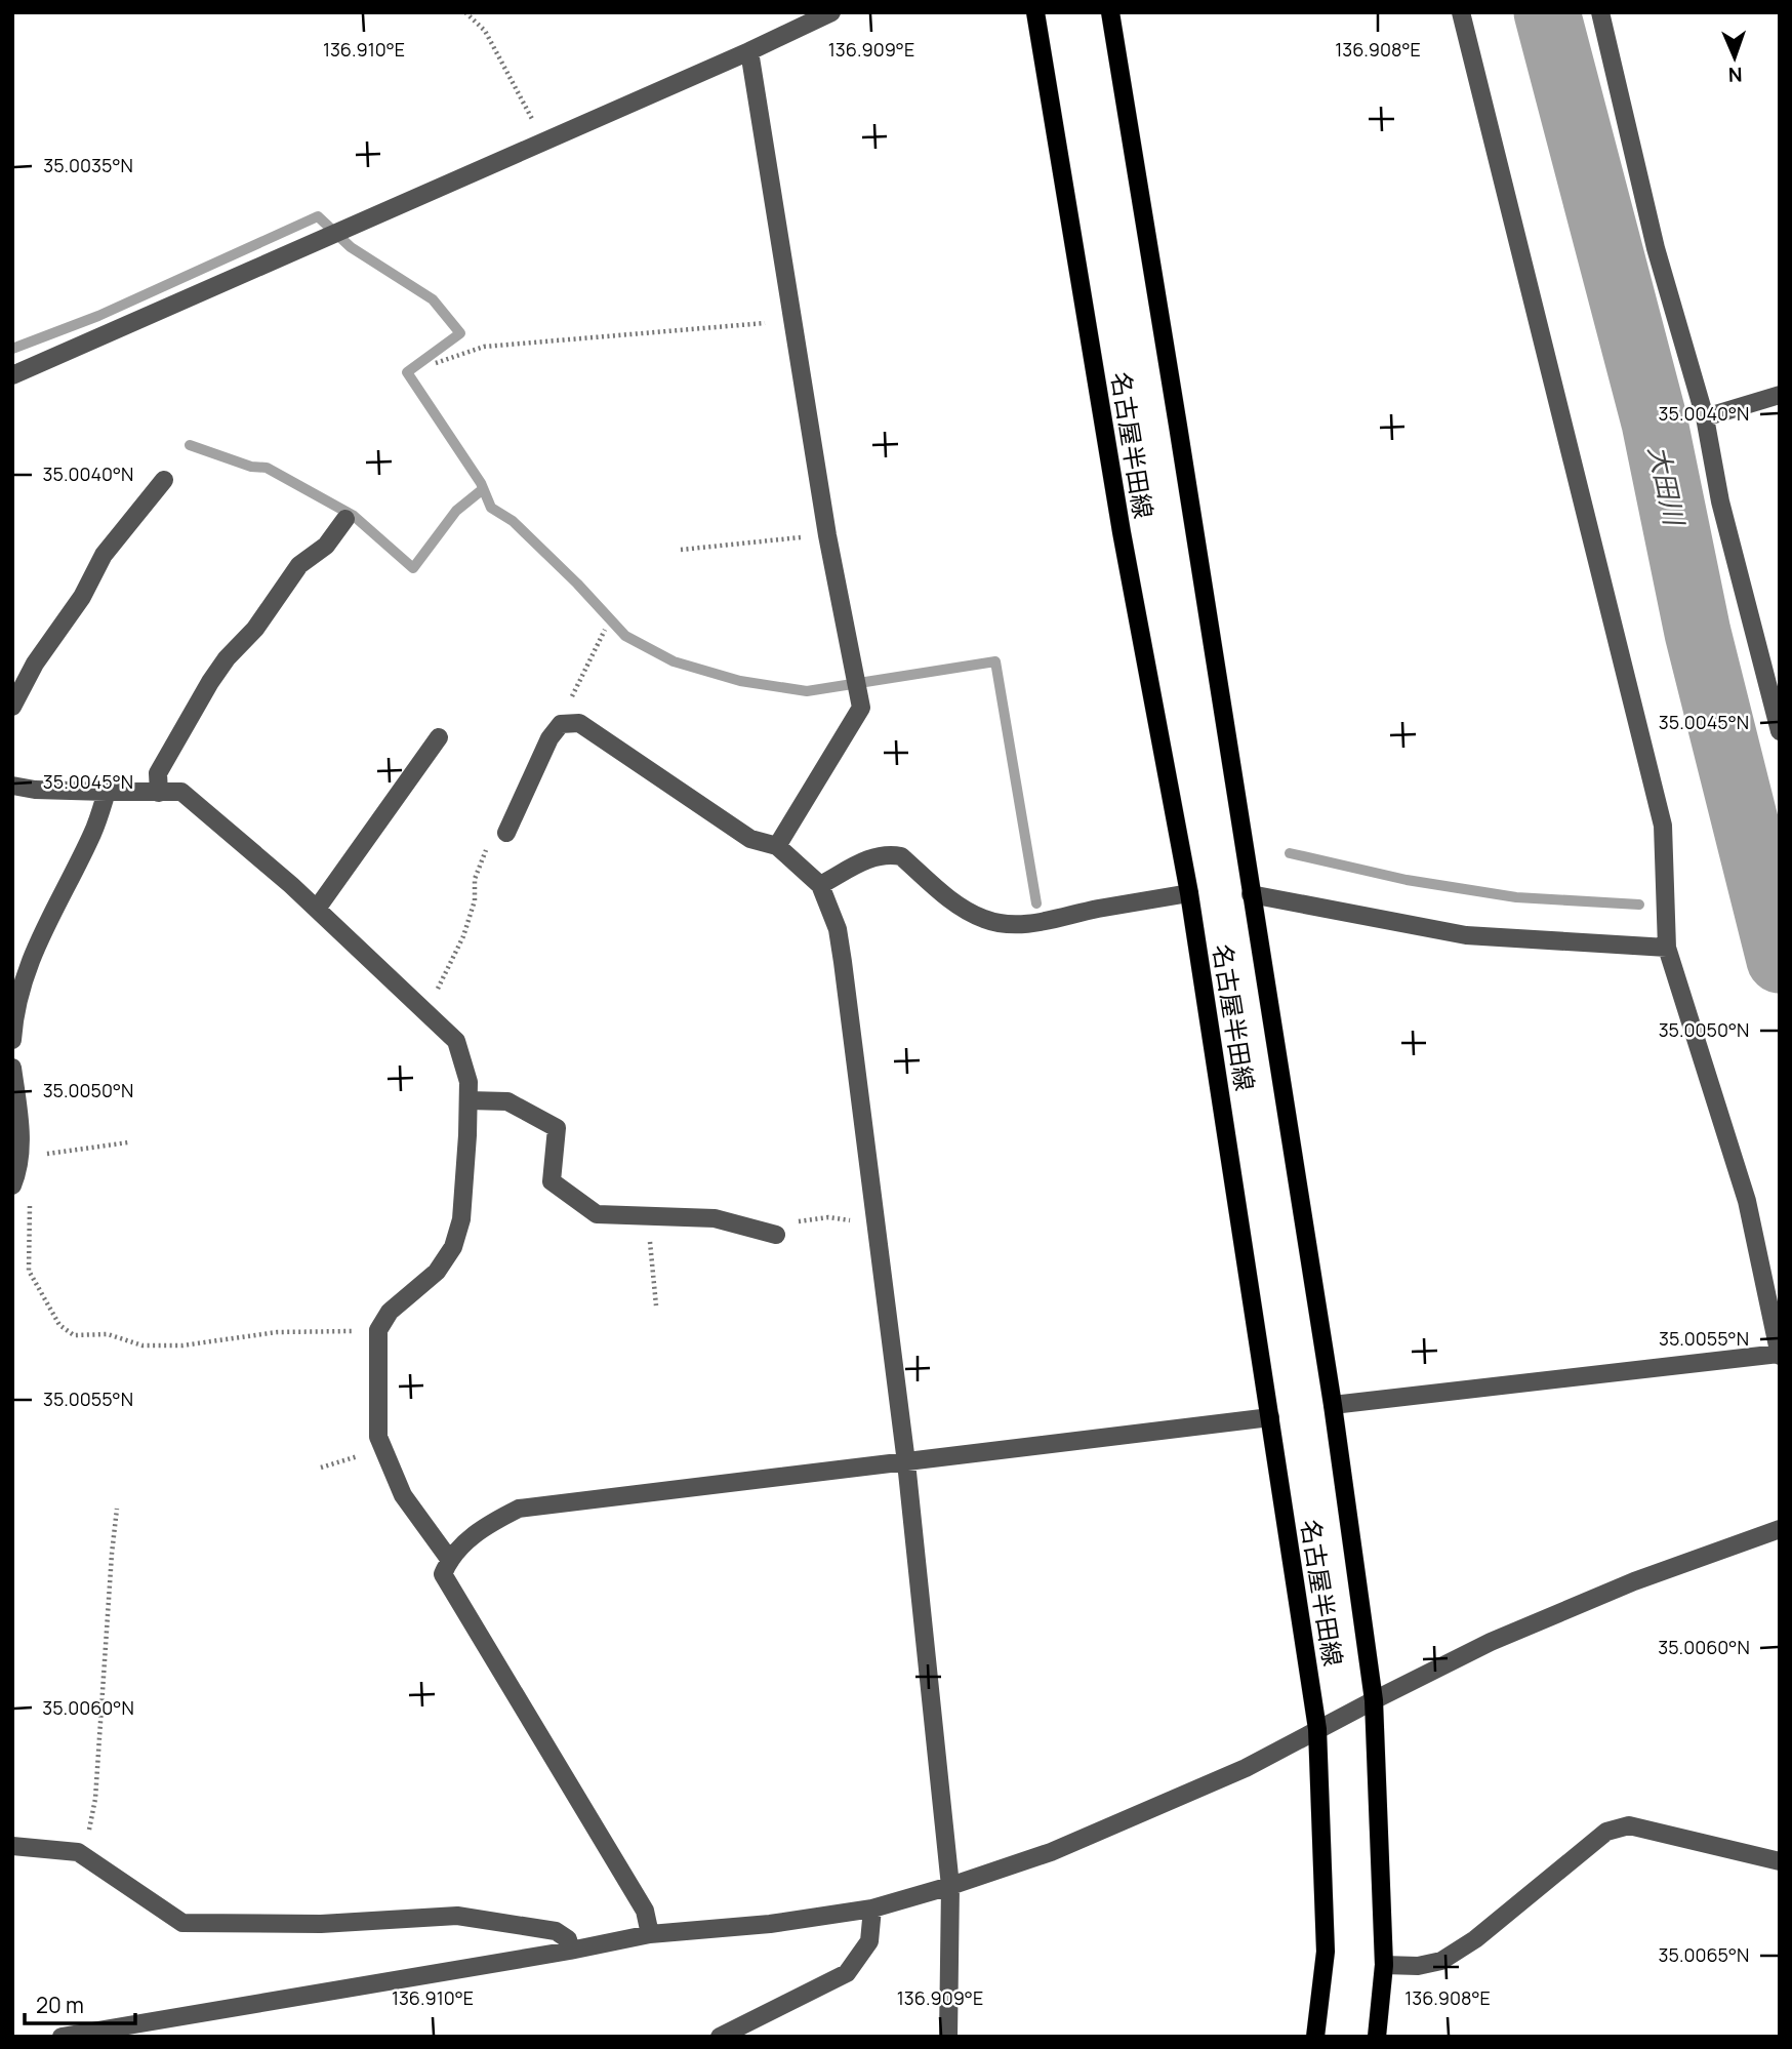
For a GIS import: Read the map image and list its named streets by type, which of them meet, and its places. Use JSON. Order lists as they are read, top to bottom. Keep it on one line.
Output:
{"streets":{"main road":["名古屋半田線"]},"water":["大田川"],"scale_bar":"20 m","north":"bottom","coordinates":["136.910°E","136.909°E","136.908°E","35.0035°N","35.0040°N","35.0045°N","35.0050°N","35.0055°N","35.0060°N","35.0065°N"]}
